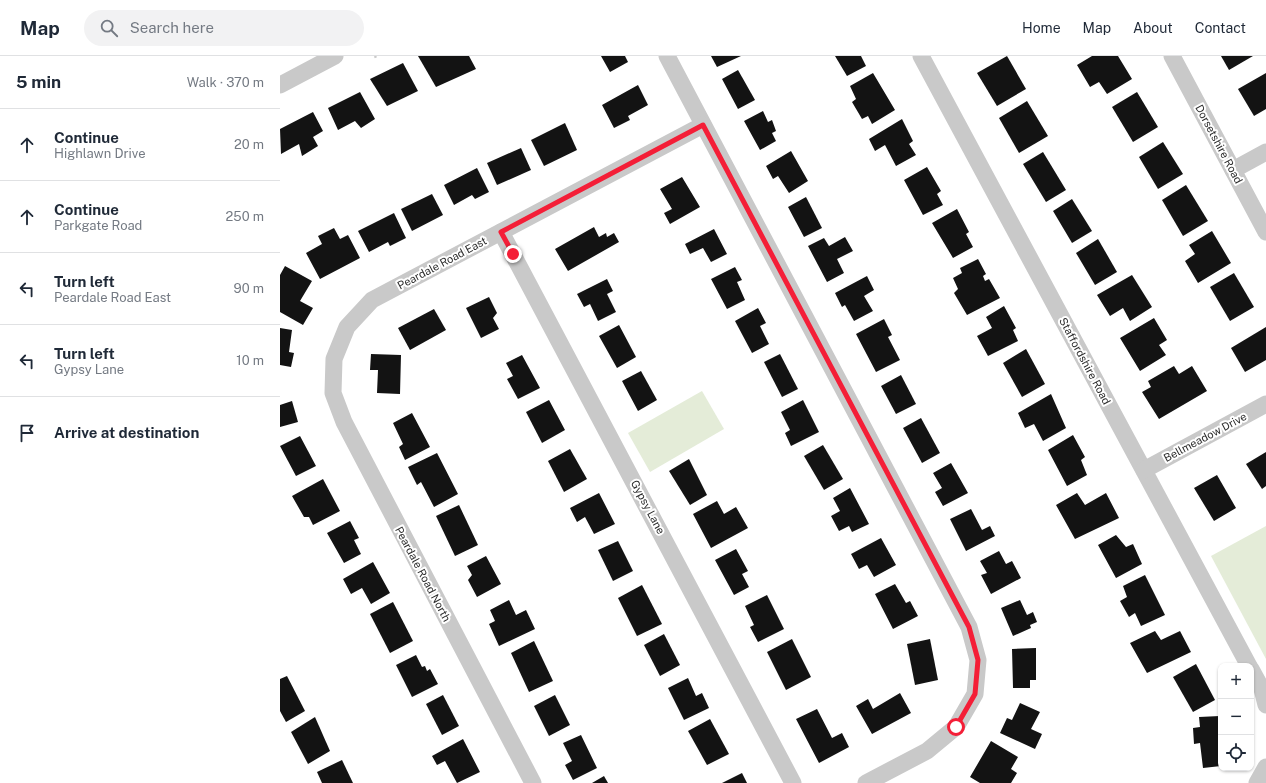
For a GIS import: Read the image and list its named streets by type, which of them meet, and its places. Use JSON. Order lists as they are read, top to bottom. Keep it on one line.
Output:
{"streets":{"street":["Dorsetshire Road","Peardale Road East","Staffordshire Road","Bellmeadow Drive","Gypsy Lane","Peardale Road North"]},"crossings":[["Peardale Road East","Gypsy Lane"],["Peardale Road East","Peardale Road North"],["Staffordshire Road","Bellmeadow Drive"]],"page":{"header":"Map","search":"Search here","nav":["Home","Map","About","Contact"],"heading":["5 min","Walk · 370 m"],"list":[["Continue","Highlawn Drive","20 m"],["Continue","Parkgate Road","250 m"],["Turn left","Peardale Road East","90 m"],["Turn left","Gypsy Lane","10 m"],"Arrive at destination"],"map_buttons":["+","−"]}}
